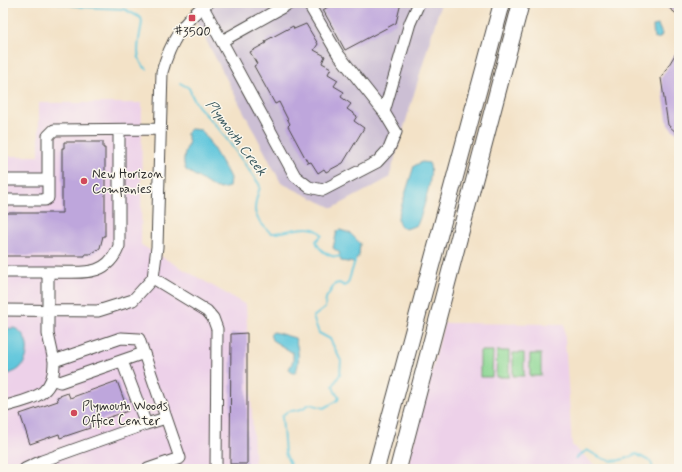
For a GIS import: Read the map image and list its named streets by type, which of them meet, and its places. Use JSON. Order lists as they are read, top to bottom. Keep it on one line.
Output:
{"water":["Plymouth Creek"],"places":{"transit":["#3500"],"other":["New Horizon Companies","Plymouth Woods Office Center"]}}
